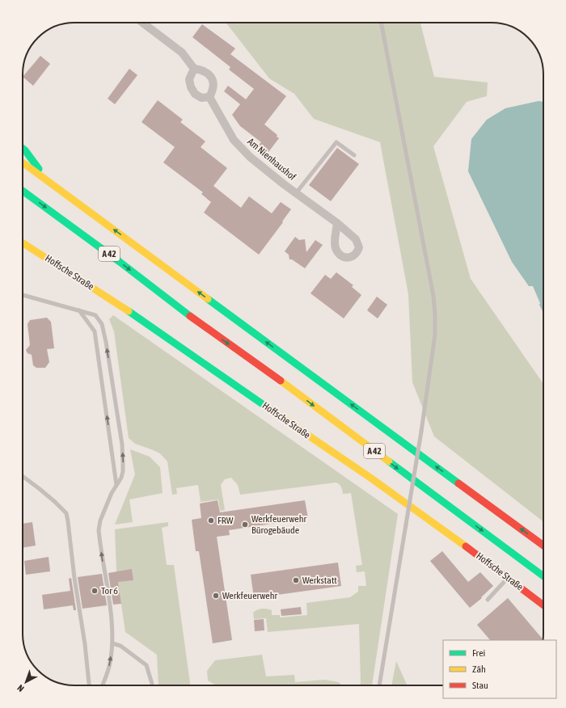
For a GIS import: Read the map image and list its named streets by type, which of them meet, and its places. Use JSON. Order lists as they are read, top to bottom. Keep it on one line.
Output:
{"streets":{"main road":["A 42","Hoffsche Straße"],"street":["Am Nienhaushof"]},"places":["FRW","Werkfeuerwehr Bürogebäude","Werkstatt","Tor 6","Werkfeuerwehr"],"legend":["Frei","Zäh","Stau"],"north":"bottom left"}
